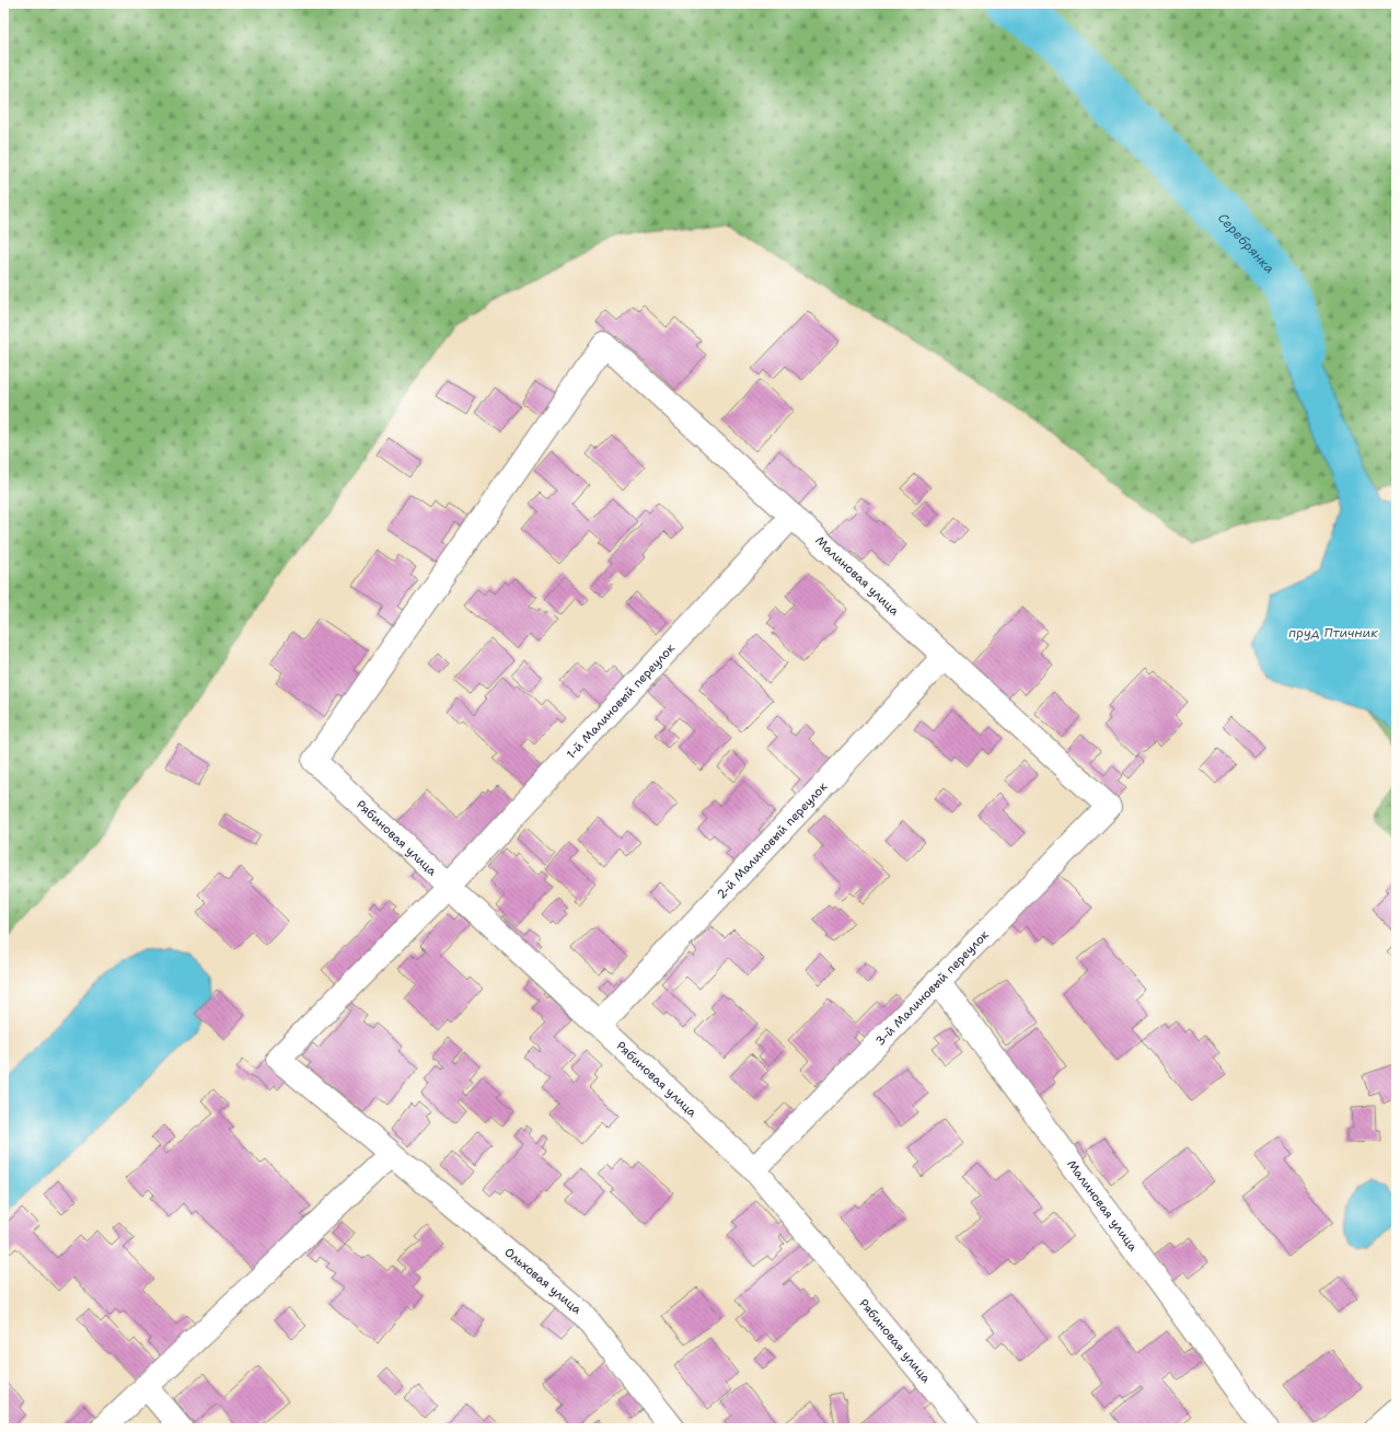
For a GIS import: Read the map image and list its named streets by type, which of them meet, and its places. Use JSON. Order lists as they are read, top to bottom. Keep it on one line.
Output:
{"streets":{"street":["Малиновая улица","1-й Малиновый переулок","Рябиновая улица","2-й Малиновый переулок","3-й Малиновый переулок","Ольховая улица"]},"crossings":[["Малиновая улица","1-й Малиновый переулок"],["Малиновая улица","Рябиновая улица"],["Малиновая улица","2-й Малиновый переулок"],["Малиновая улица","3-й Малиновый переулок"],["1-й Малиновый переулок","Рябиновая улица"],["1-й Малиновый переулок","Ольховая улица"],["Рябиновая улица","2-й Малиновый переулок"],["Рябиновая улица","3-й Малиновый переулок"]],"water":["Серебрянка","пруд Птичник"]}
